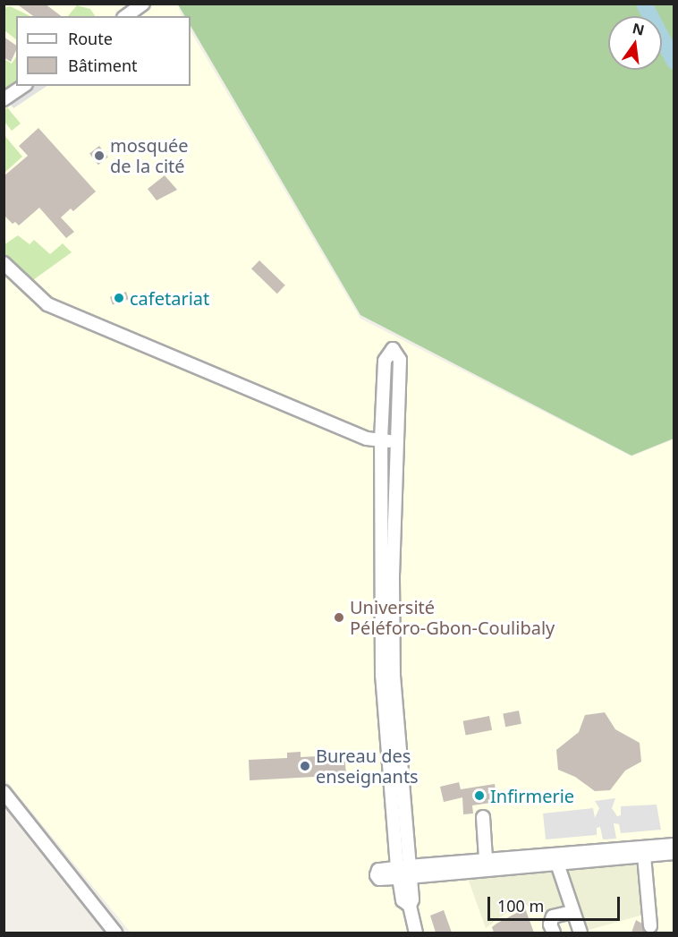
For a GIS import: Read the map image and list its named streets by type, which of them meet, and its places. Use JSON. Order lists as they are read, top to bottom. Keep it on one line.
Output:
{"places":["mosquée de la cité","cafetariat","Université Péléforo-Gbon-Coulibaly","Bureau des enseignants","Infirmerie"],"legend":["Route","Bâtiment"],"scale_bar":"100 m","north":"top"}
